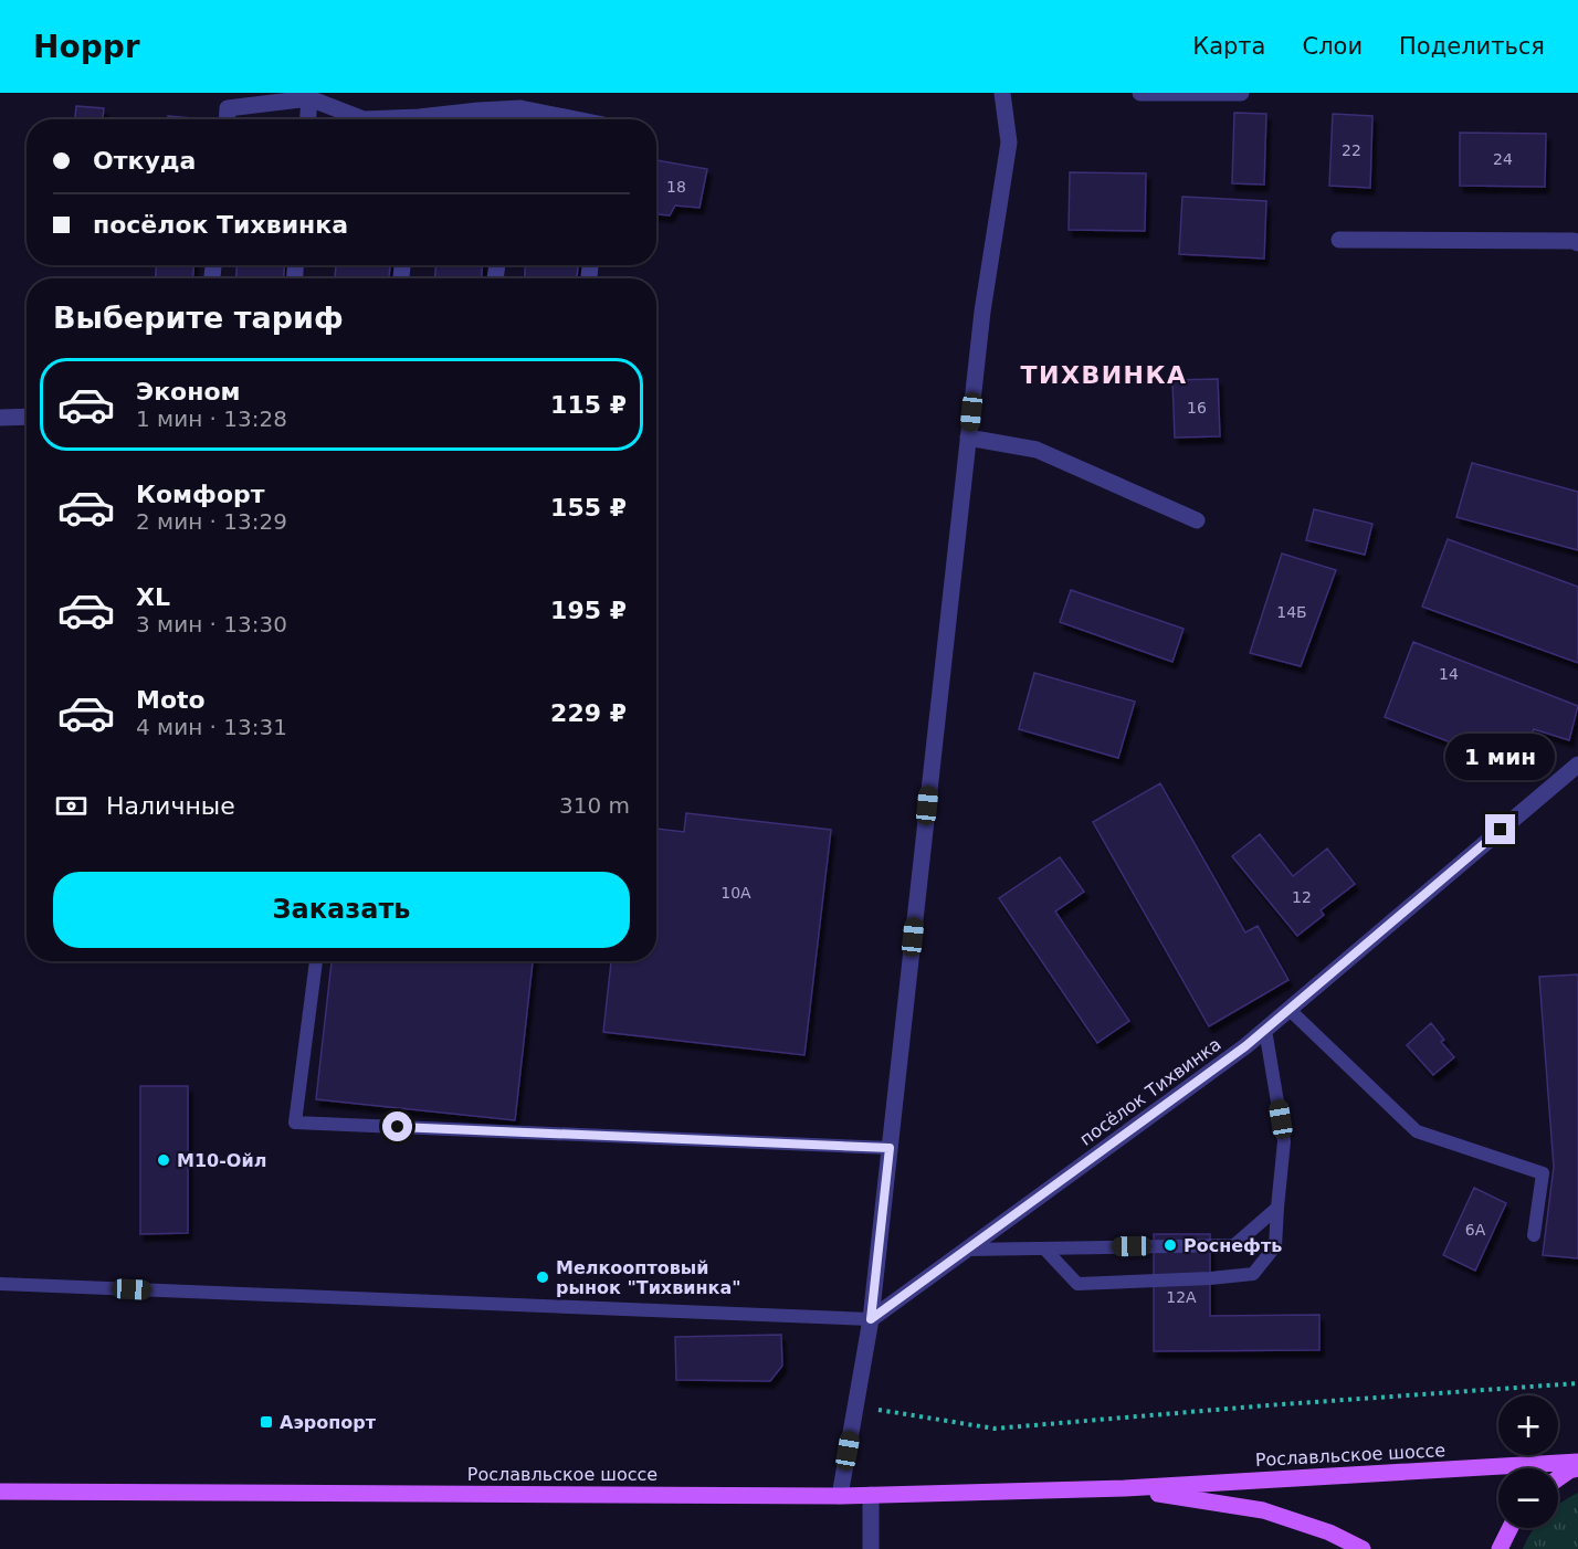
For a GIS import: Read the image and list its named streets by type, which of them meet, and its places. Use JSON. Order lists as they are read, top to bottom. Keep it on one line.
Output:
{"streets":{"main road":["Рославльское шоссе"],"street":["посёлок Тихвинка"]},"districts":["ТИХВИНКА"],"places":{"other":["М10-Ойл","Роснефть","Мелкооптовый рынок \"Тихвинка\""],"transit":["Аэропорт"]},"house_numbers":["22","24","18","16","14Б","14","10А","12","6А","12А"],"page":{"header":"Hoppr","nav":["Карта","Слои","Поделиться"],"banner":["Откуда","посёлок Тихвинка"],"heading":"Выберите тариф","list":[{"name":"Эконом","note":"1 мин · 13:28","value":"115 ₽"},{"name":"Комфорт","note":"2 мин · 13:29","value":"155 ₽"},{"name":"XL","note":"3 мин · 13:30","value":"195 ₽"},{"name":"Moto","note":"4 мин · 13:31","value":"229 ₽"}],"bubble":"1 мин","pay":["Наличные","310 m"],"buttons":"Заказать","map_buttons":["+","−"]}}
